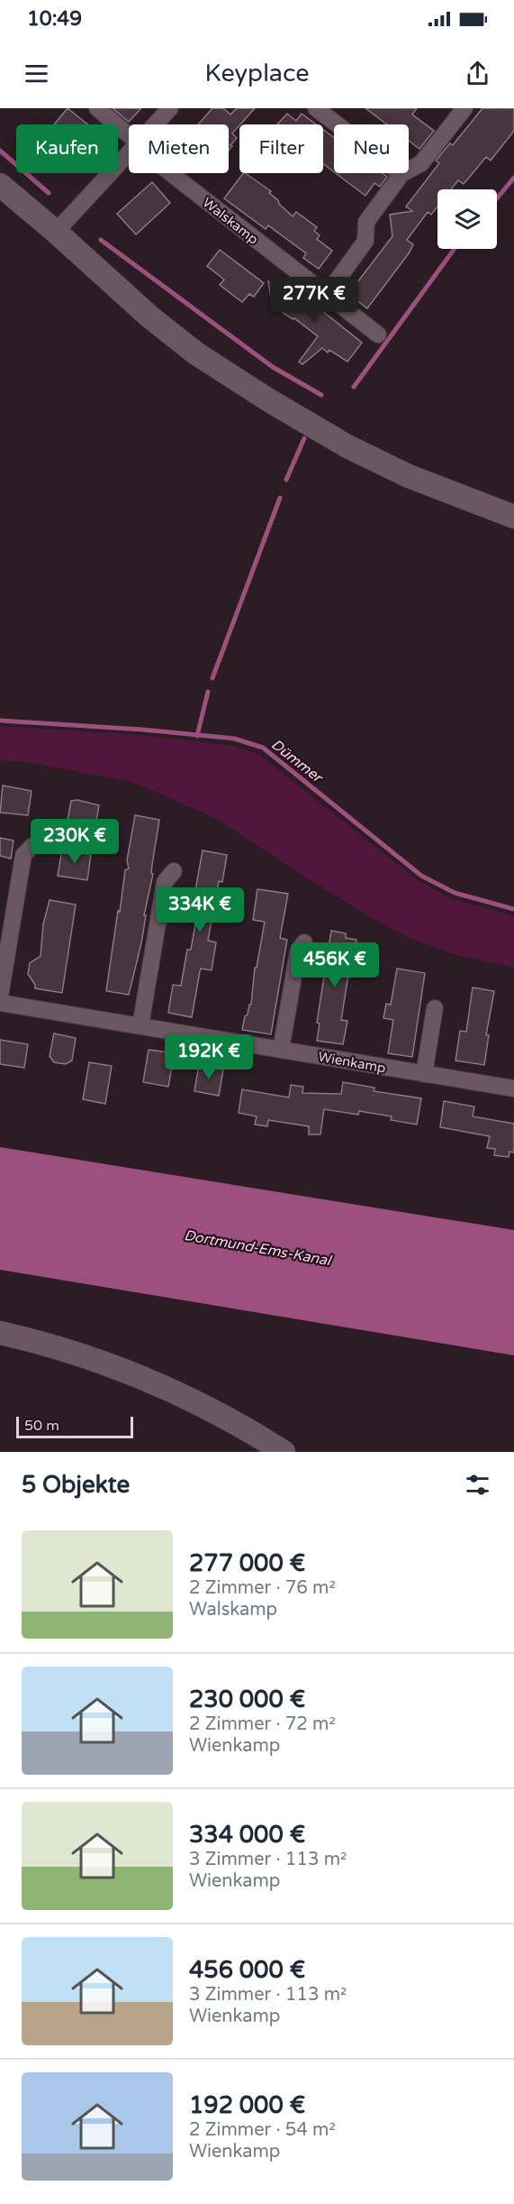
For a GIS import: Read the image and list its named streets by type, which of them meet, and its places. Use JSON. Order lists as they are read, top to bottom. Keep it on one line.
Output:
{"streets":{"street":["Walskamp","Wienkamp"]},"water":["Dümmer","Dortmund-Ems-Kanal"],"scale_bar":"50 m","page":{"status":"10:49","header":"Keyplace","chip":["Kaufen","Mieten","Filter","Neu"],"price":["277K €","230K €","334K €","456K €","192K €"],"scale":"50 m","heading":"5 Objekte","list":[{"name":"277 000 €","note":"2 Zimmer · 76 m² · Walskamp"},{"name":"230 000 €","note":"2 Zimmer · 72 m² · Wienkamp"},{"name":"334 000 €","note":"3 Zimmer · 113 m² · Wienkamp"},{"name":"456 000 €","note":"3 Zimmer · 113 m² · Wienkamp"},{"name":"192 000 €","note":"2 Zimmer · 54 m² · Wienkamp"}]}}
